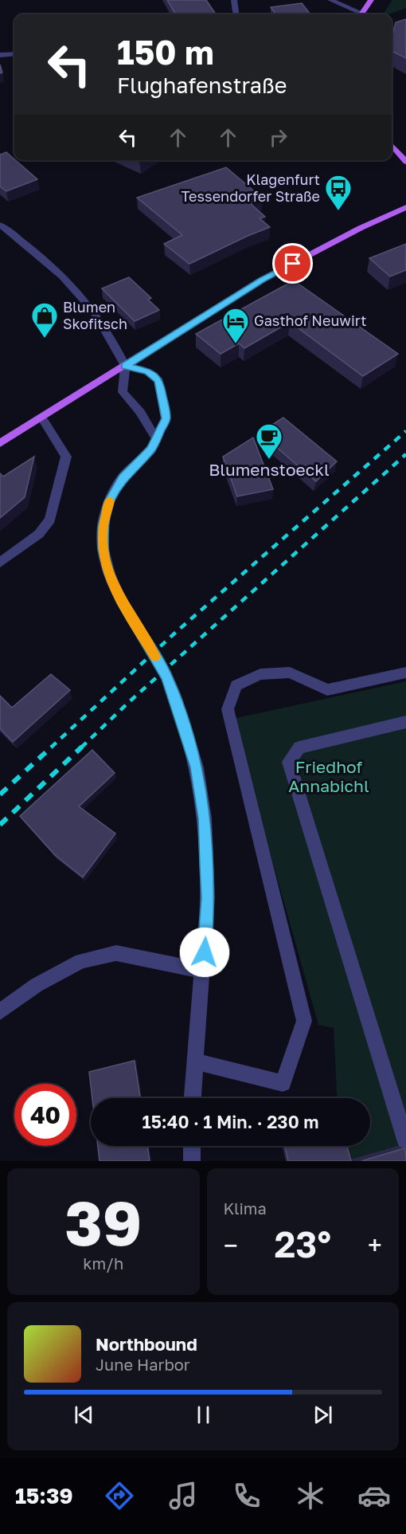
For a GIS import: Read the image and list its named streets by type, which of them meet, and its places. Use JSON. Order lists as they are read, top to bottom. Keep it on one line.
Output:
{"parks":["Friedhof Annabichl"],"places":{"bus stop":["Klagenfurt Tessendorfer Straße"],"shop":["Blumen Skofitsch"],"hotel":["Gasthof Neuwirt"],"cafe":["Blumenstoeckl"]},"page":{"turn":["150 m","Flughafenstraße"],"limit":"40","trip":"15:40 · 1 Min. · 230 m","tile":[["39","km/h"],"Klima"],"heat":["−","23°","+"],"song":["Northbound","June Harbor"],"tabs":"15:39"}}
